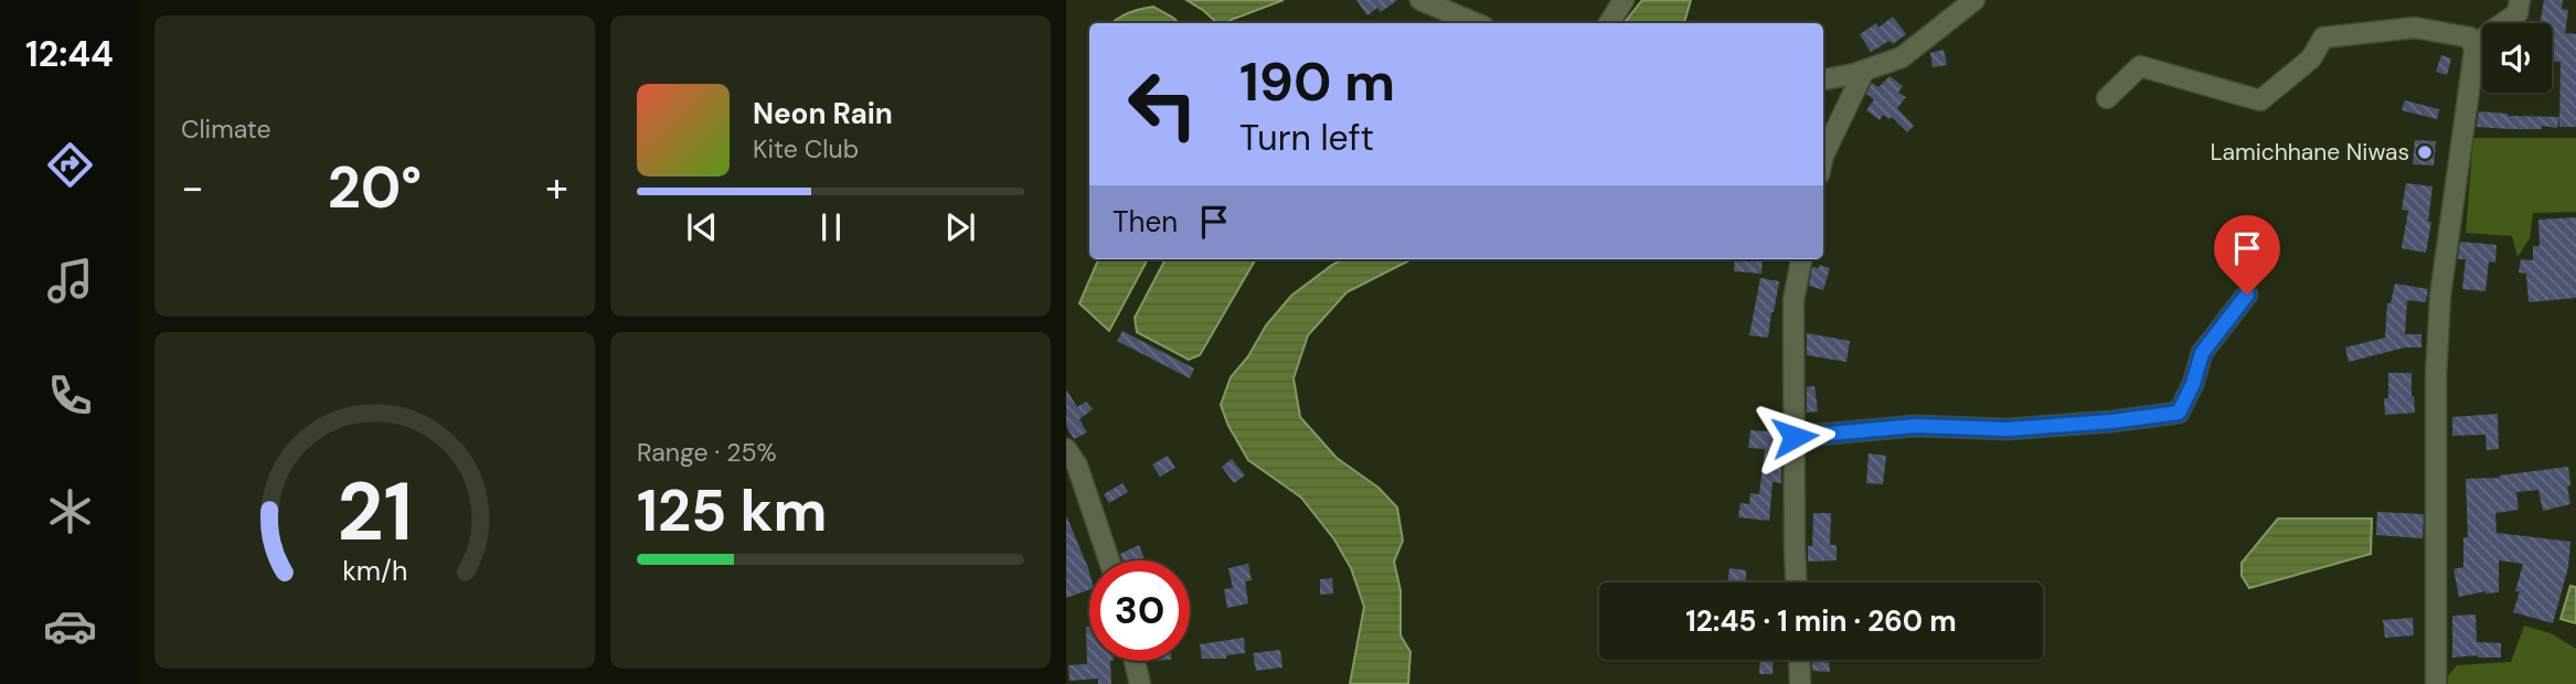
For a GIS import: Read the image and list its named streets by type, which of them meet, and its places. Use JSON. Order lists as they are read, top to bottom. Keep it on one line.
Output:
{"places":["Lamichhane Niwas"],"page":{"tabs":"12:44","tile":["Climate",["Range · 25%","125 km"]],"turn":["190 m","Turn left"],"song":["Neon Rain","Kite Club"],"heat":["−","20°","+"],"then":"Then","limit":"30","trip":"12:45 · 1 min · 260 m","gauge":["21","km/h"]}}
